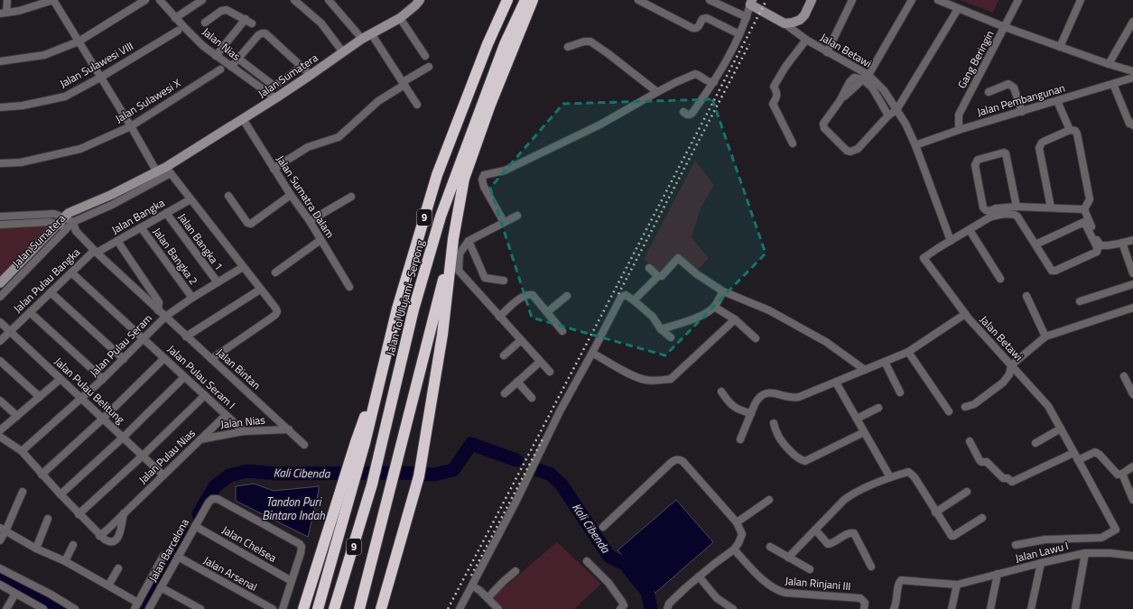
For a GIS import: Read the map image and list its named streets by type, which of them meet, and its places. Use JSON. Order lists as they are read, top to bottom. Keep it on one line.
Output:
{"streets":{"highway":["9","Jalan Tol Ulujami–Serpong"],"street":["Jalan Nias","Jalan Betawi","Gang Beringin","Jalan Sulawesi VIII","Jalan Sumatera","Jalan Pembangunan","Jalan Sulawesi X","Jalan Sumatra Dalam","Jalan Bangka","Jalan Bangka 1","Jalan Bangka 2","Jalan Pulau Bangka","Jalan Pulau Seram","Jalan Bintan","Jalan Pulau Seram I","Jalan Pulau Belitung","Jalan Pulau Nias","Jalan Chelsea","Jalan Barcelona","Jalan Lawu I","Jalan Arsenal","Jalan Rinjani III"]},"crossings":[["Jalan Nias","Jalan Sumatera"],["Jalan Nias","Jalan Bintan"],["Jalan Nias","Jalan Pulau Seram I"],["Jalan Nias","Jalan Pulau Nias"],["Jalan Betawi","Jalan Pembangunan"],["Gang Beringin","Jalan Pembangunan"],["Jalan Sumatera","Jalan Sumatra Dalam"],["Jalan Sumatera","Jalan Bintan"],["Jalan Bangka","Jalan Bangka 1"],["Jalan Bangka","Jalan Bangka 2"],["Jalan Bangka","Jalan Pulau Bangka"],["Jalan Bangka","Jalan Bintan"],["Jalan Bangka 1","Jalan Pulau Seram"],["Jalan Bangka 2","Jalan Pulau Seram"],["Jalan Pulau Bangka","Jalan Bintan"],["Jalan Pulau Bangka","Jalan Pulau Seram I"],["Jalan Pulau Bangka","Jalan Pulau Belitung"],["Jalan Pulau Seram","Jalan Bintan"],["Jalan Pulau Seram","Jalan Pulau Seram I"],["Jalan Pulau Seram","Jalan Pulau Belitung"],["Jalan Pulau Seram I","Jalan Pulau Nias"],["Jalan Pulau Belitung","Jalan Pulau Nias"],["Jalan Chelsea","Jalan Barcelona"],["Jalan Barcelona","Jalan Arsenal"]],"water":["Kali Cibenda","Tandon Puri Bintaro Indah"]}
